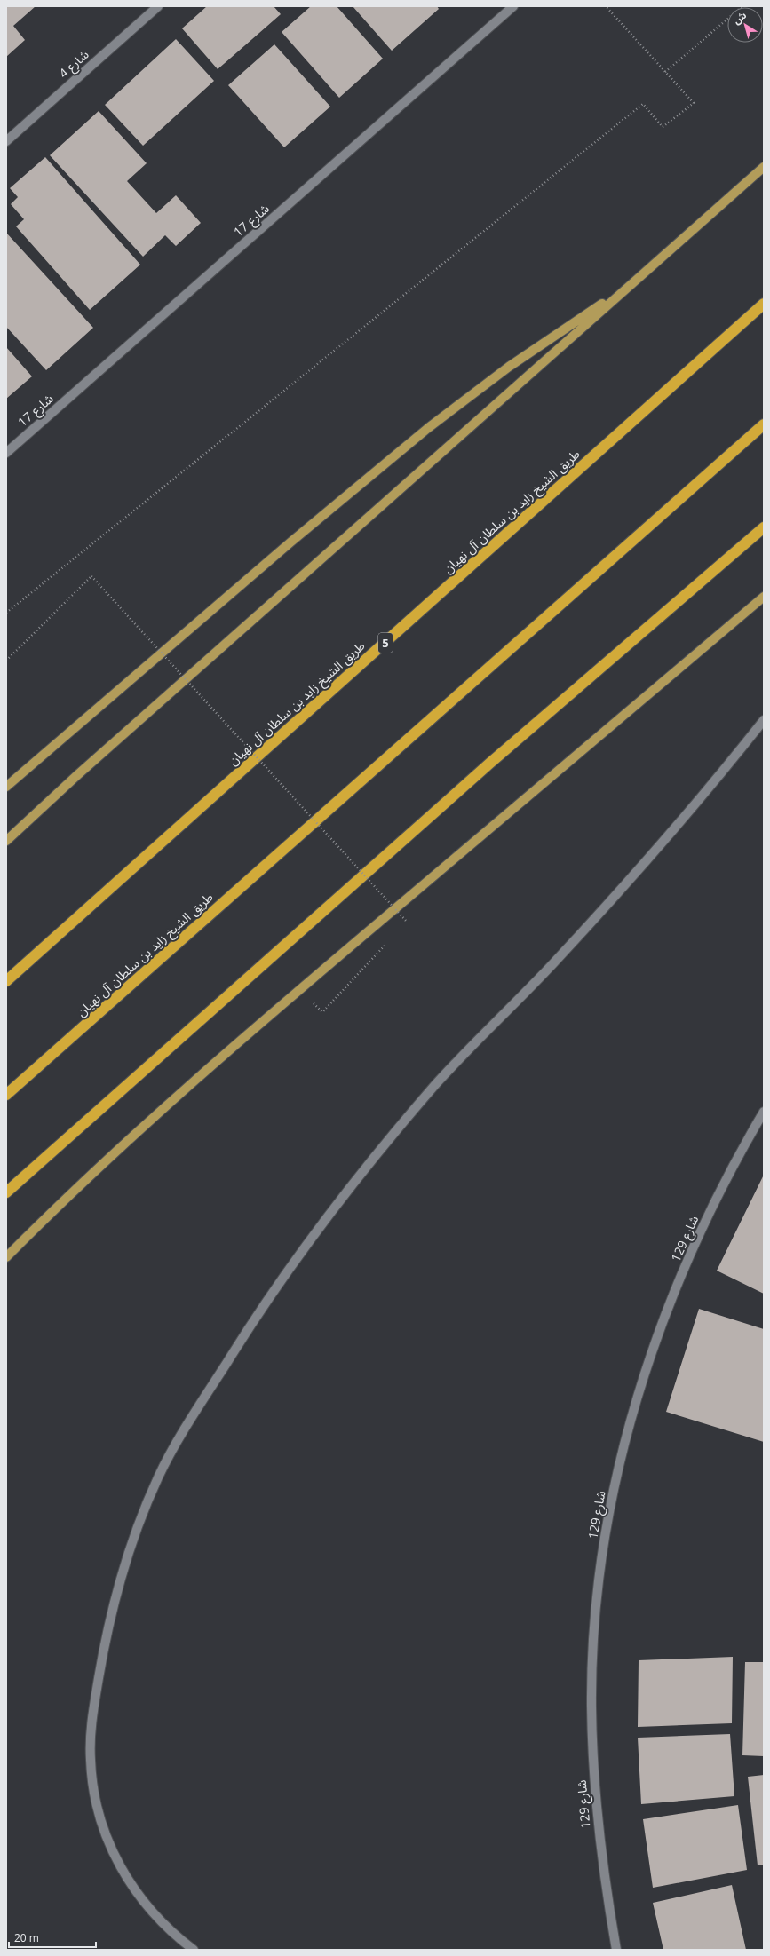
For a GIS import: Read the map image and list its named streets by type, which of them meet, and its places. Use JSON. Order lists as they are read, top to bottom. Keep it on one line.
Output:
{"streets":{"highway":["طريق الشيخ زايد بن سلطان آل نهيان","5"],"street":["شارع 4","شارع 17","شارع 129"]},"scale_bar":"20 m","north":"top left"}
